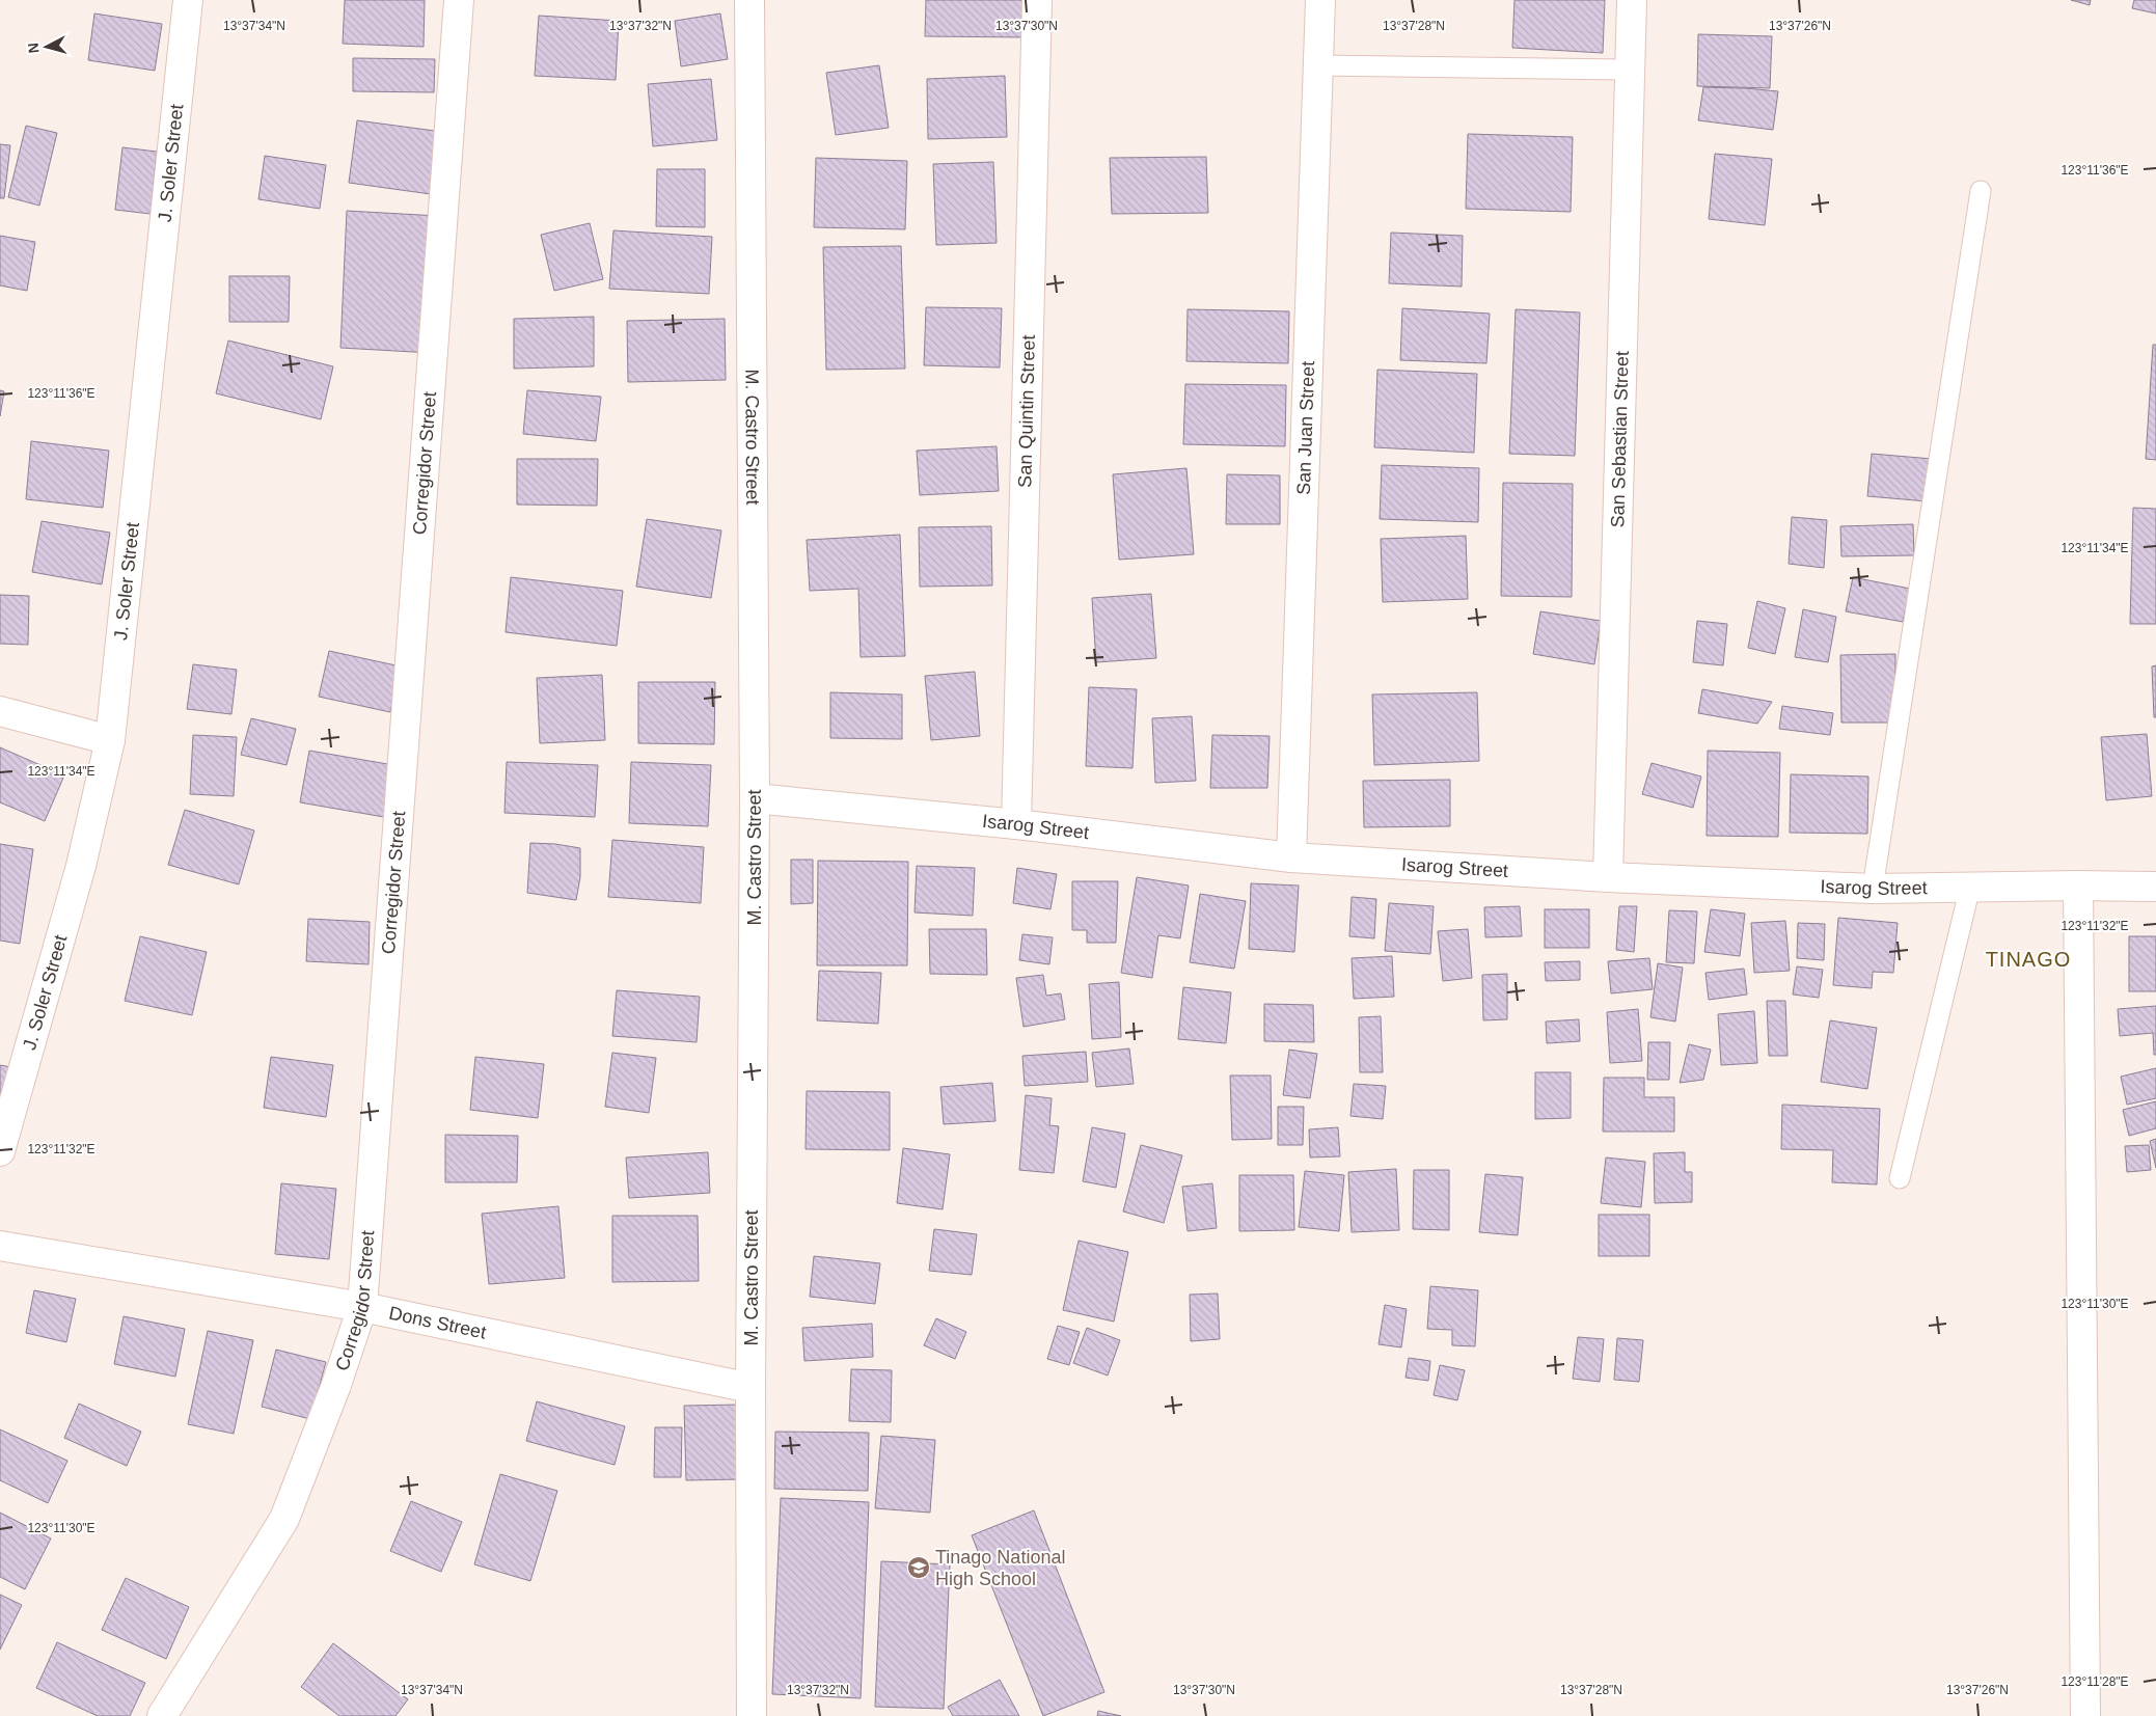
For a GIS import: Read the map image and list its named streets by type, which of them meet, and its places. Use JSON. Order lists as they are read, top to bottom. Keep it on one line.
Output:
{"streets":{"street":["J. Soler Street","San Quintin Street","San Juan Street","M. Castro Street","San Sebastian Street","Corregidor Street","Isarog Street","Dons Street"]},"crossings":[["San Quintin Street","Isarog Street"],["San Juan Street","Isarog Street"],["M. Castro Street","Isarog Street"],["M. Castro Street","Dons Street"],["San Sebastian Street","Isarog Street"],["Corregidor Street","Dons Street"]],"districts":["TINAGO"],"places":{"school or university":["Tinago National High School"]},"north":"left","coordinates":["13°37'34\"N","13°37'32\"N","13°37'30\"N","13°37'28\"N","13°37'26\"N","123°11'36\"E","123°11'34\"E","123°11'32\"E","123°11'30\"E","123°11'28\"E"]}
